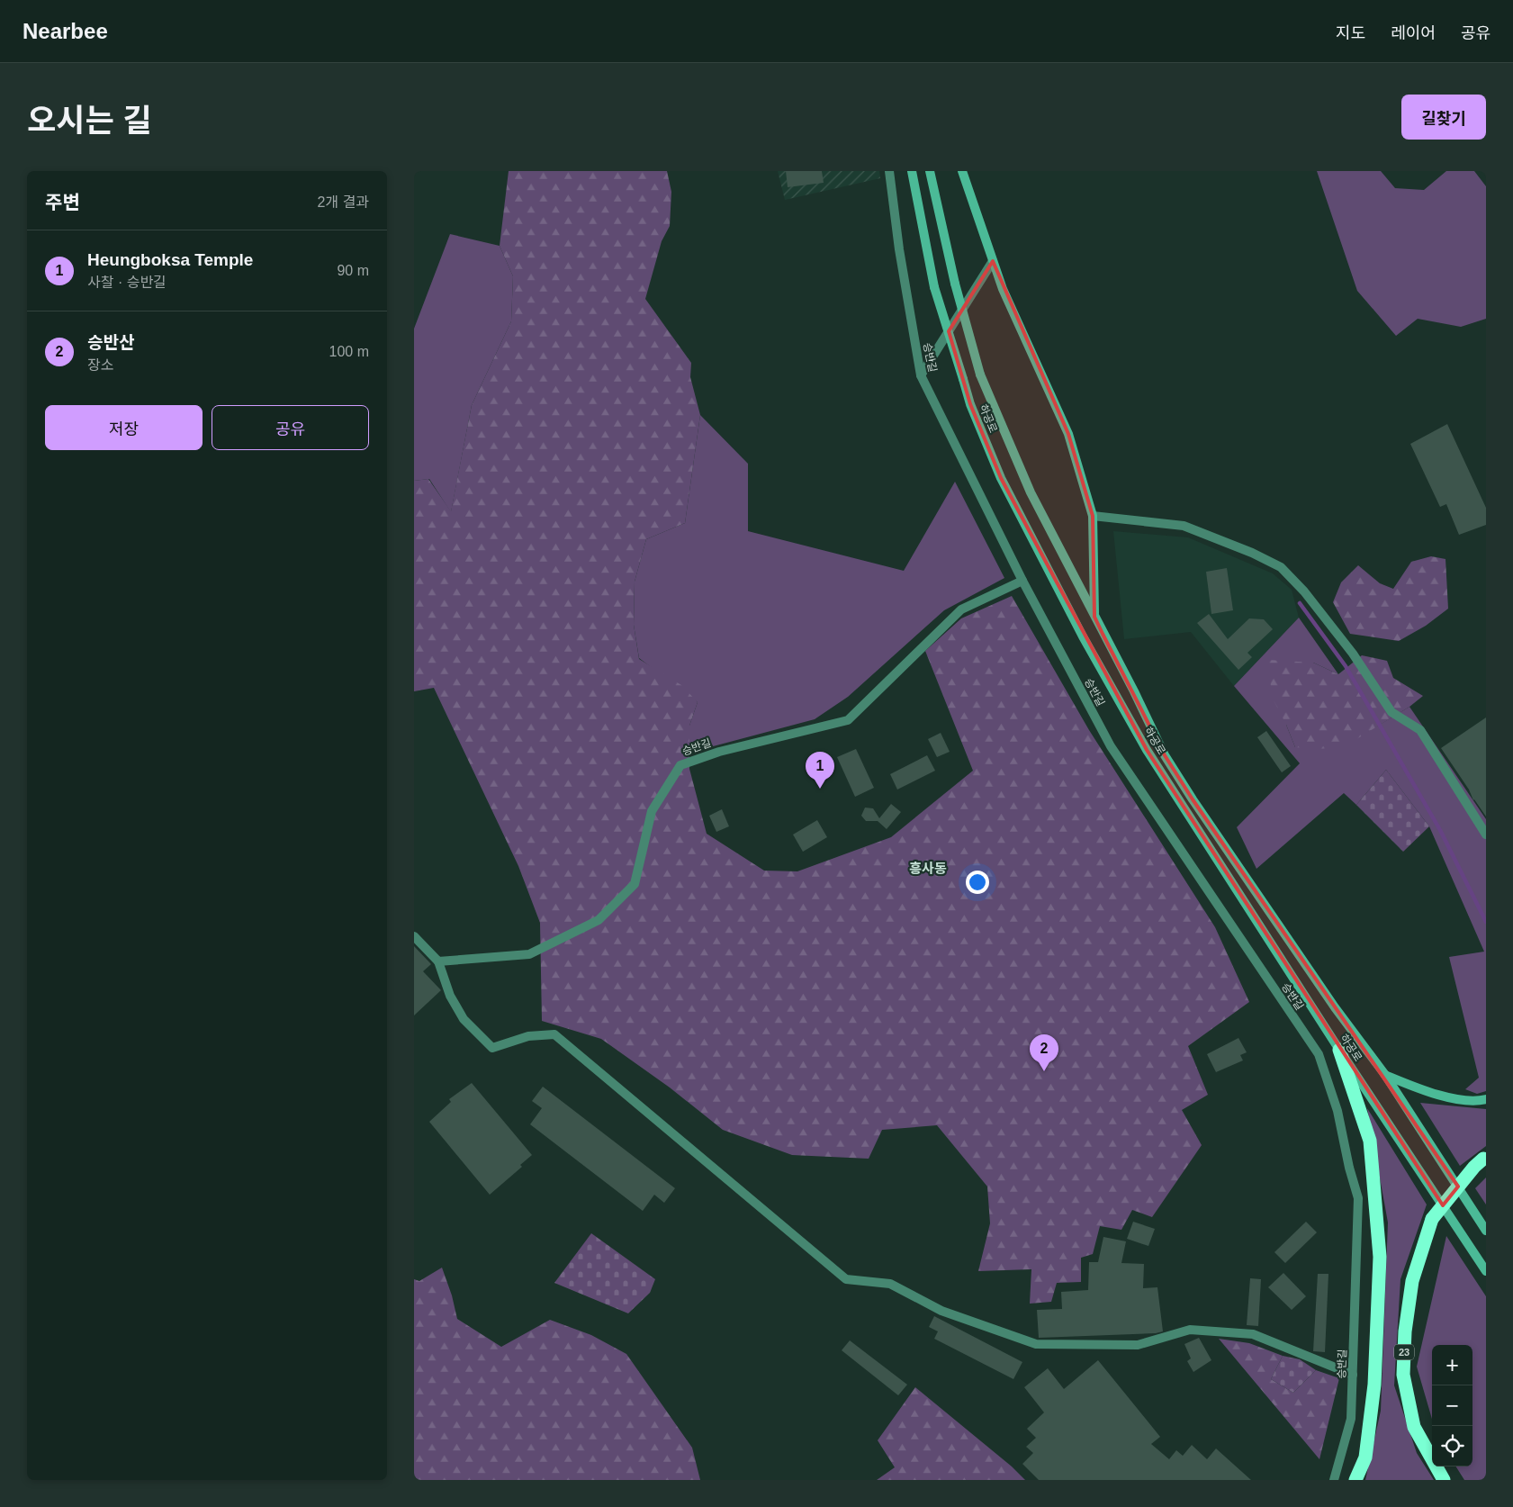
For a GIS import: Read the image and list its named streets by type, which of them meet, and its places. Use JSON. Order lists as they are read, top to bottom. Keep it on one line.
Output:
{"streets":{"highway":["23"],"street":["승반길","하공로"]},"districts":["흥사동"],"page":{"header":"Nearbee","nav":["지도","레이어","공유"],"title":"오시는 길","buttons":["길찾기",["저장","공유"]],"heading":["주변","2개 결과"],"list":[{"mark":"1","name":"Heungboksa Temple","note":"사찰 · 승반길","value":"90 m"},{"mark":"2","name":"승반산","note":"장소","value":"100 m"}],"pins":["1","2"],"map_buttons":["+","−"]}}
